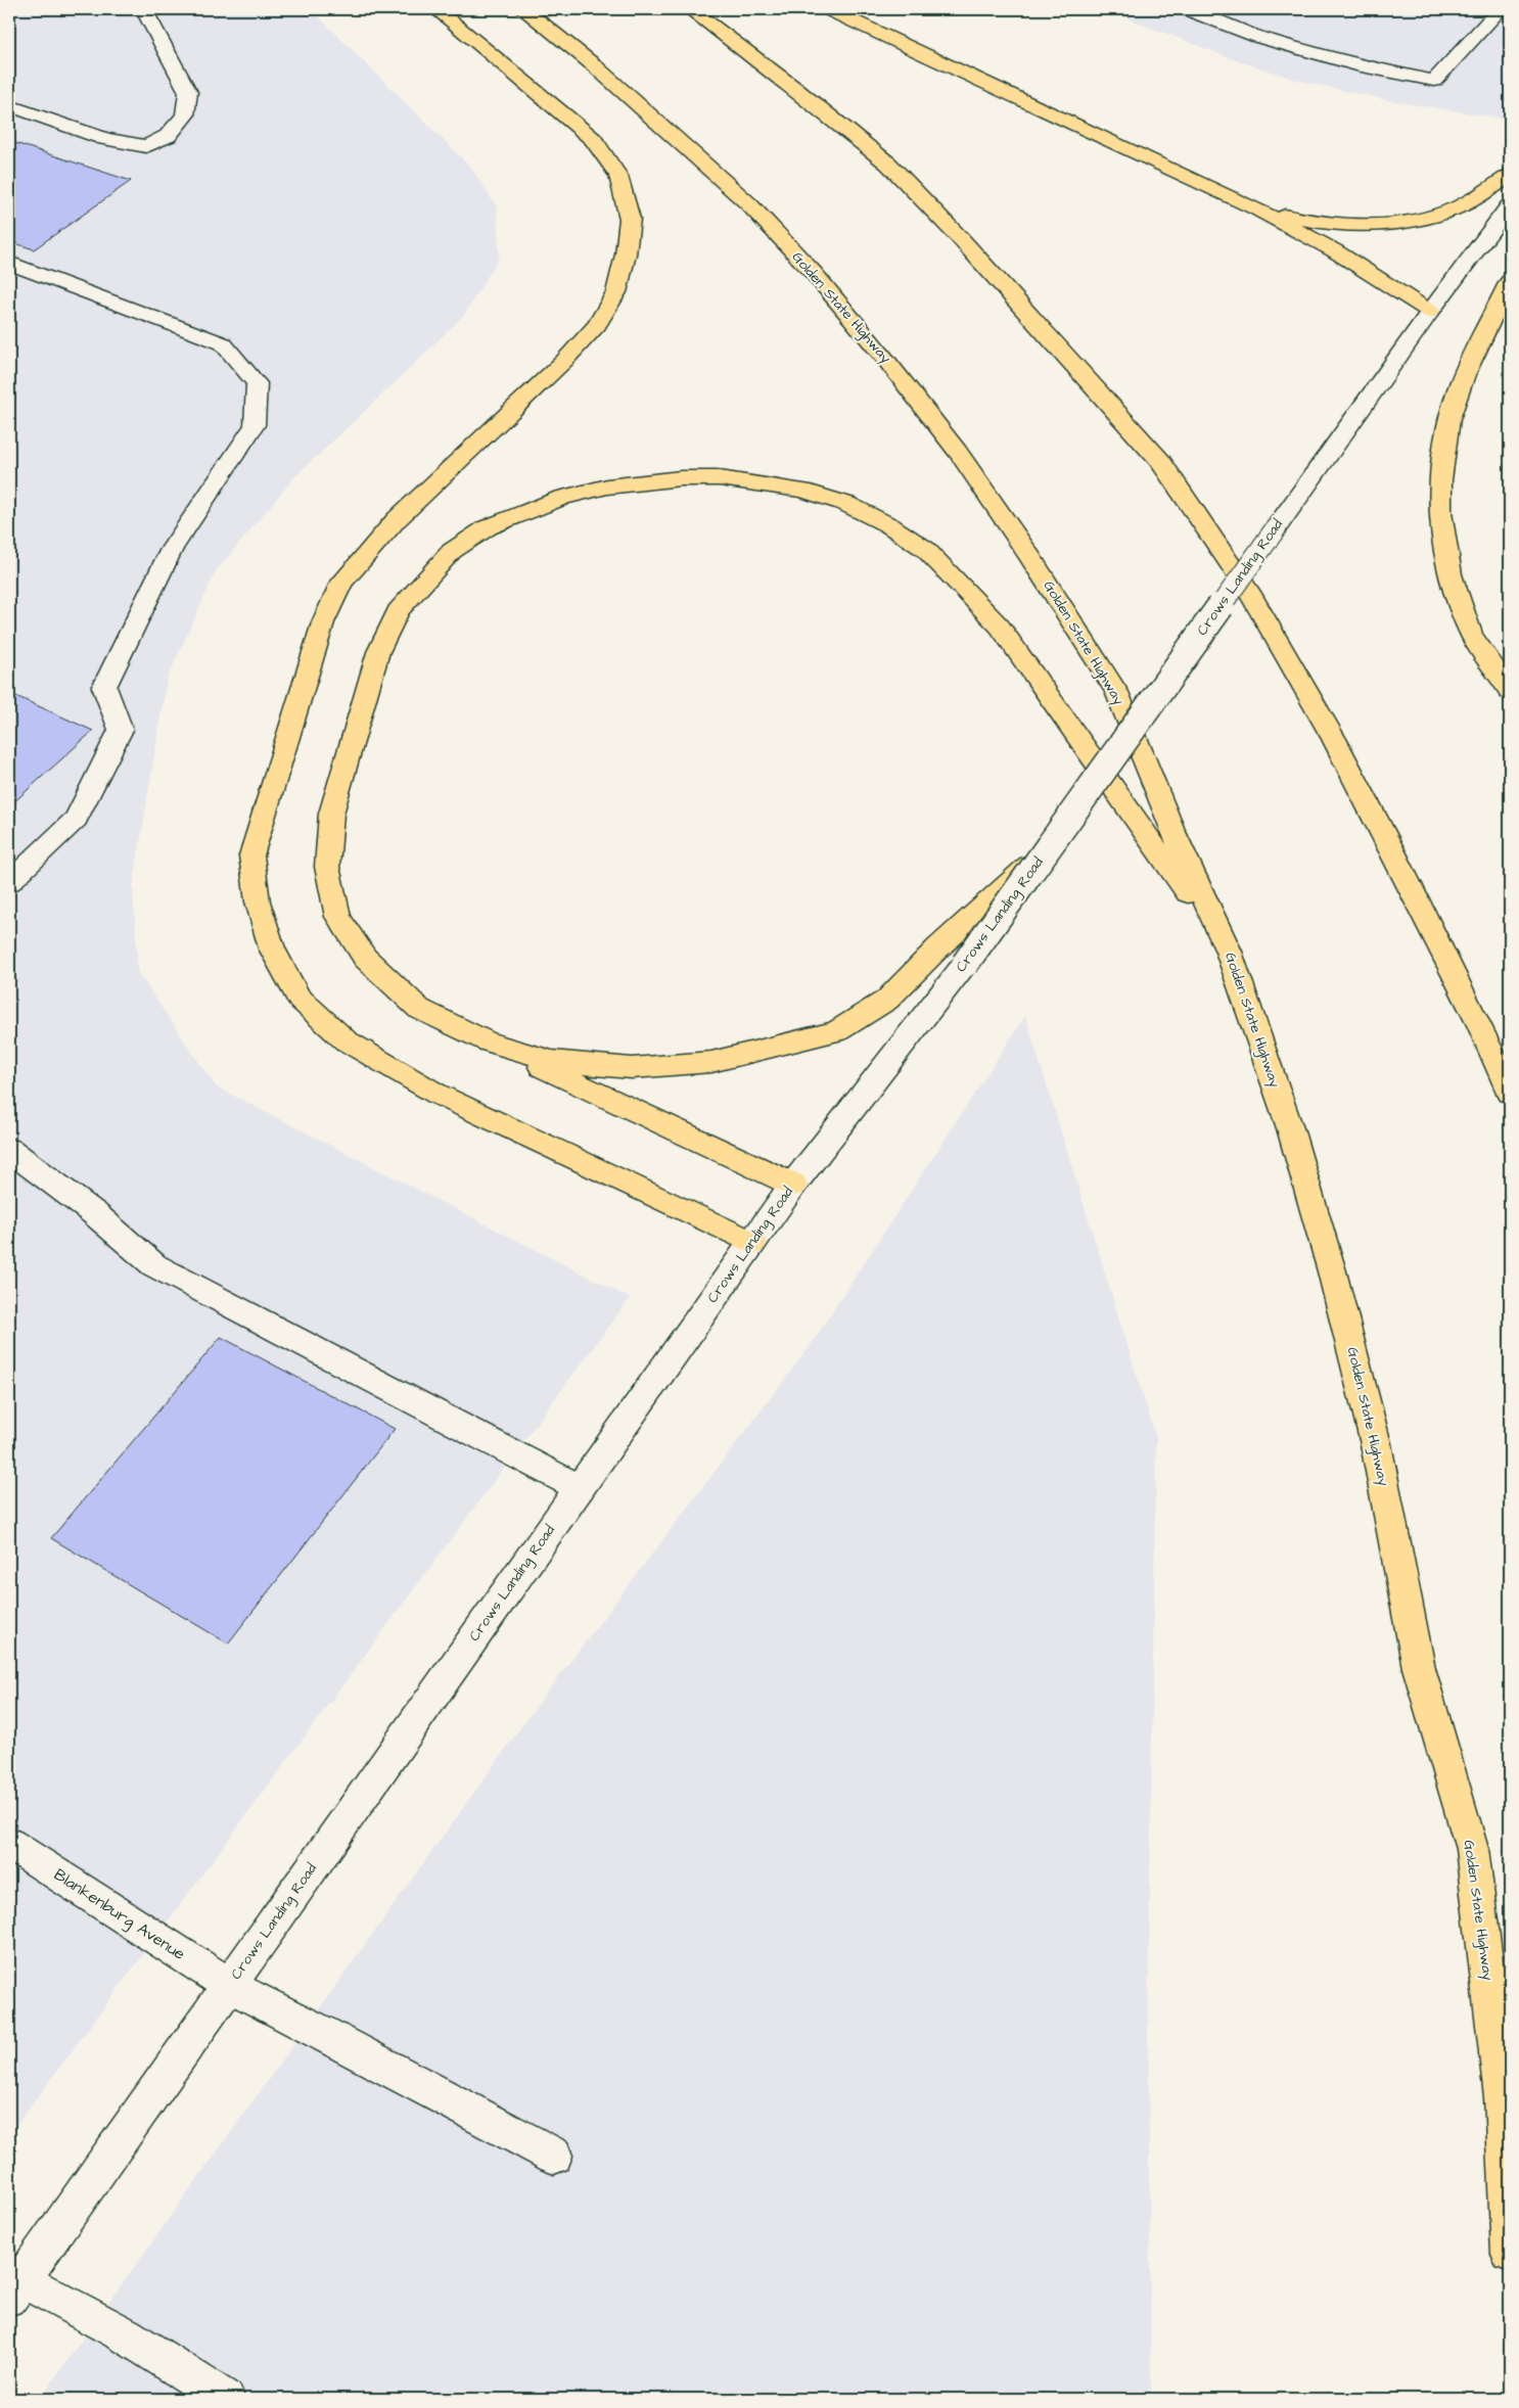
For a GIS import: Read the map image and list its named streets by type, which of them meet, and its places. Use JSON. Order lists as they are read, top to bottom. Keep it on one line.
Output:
{"streets":{"highway":["Golden State Highway"],"street":["Crows Landing Road","Blankenburg Avenue"]},"crossings":[["Crows Landing Road","Blankenburg Avenue"]]}
